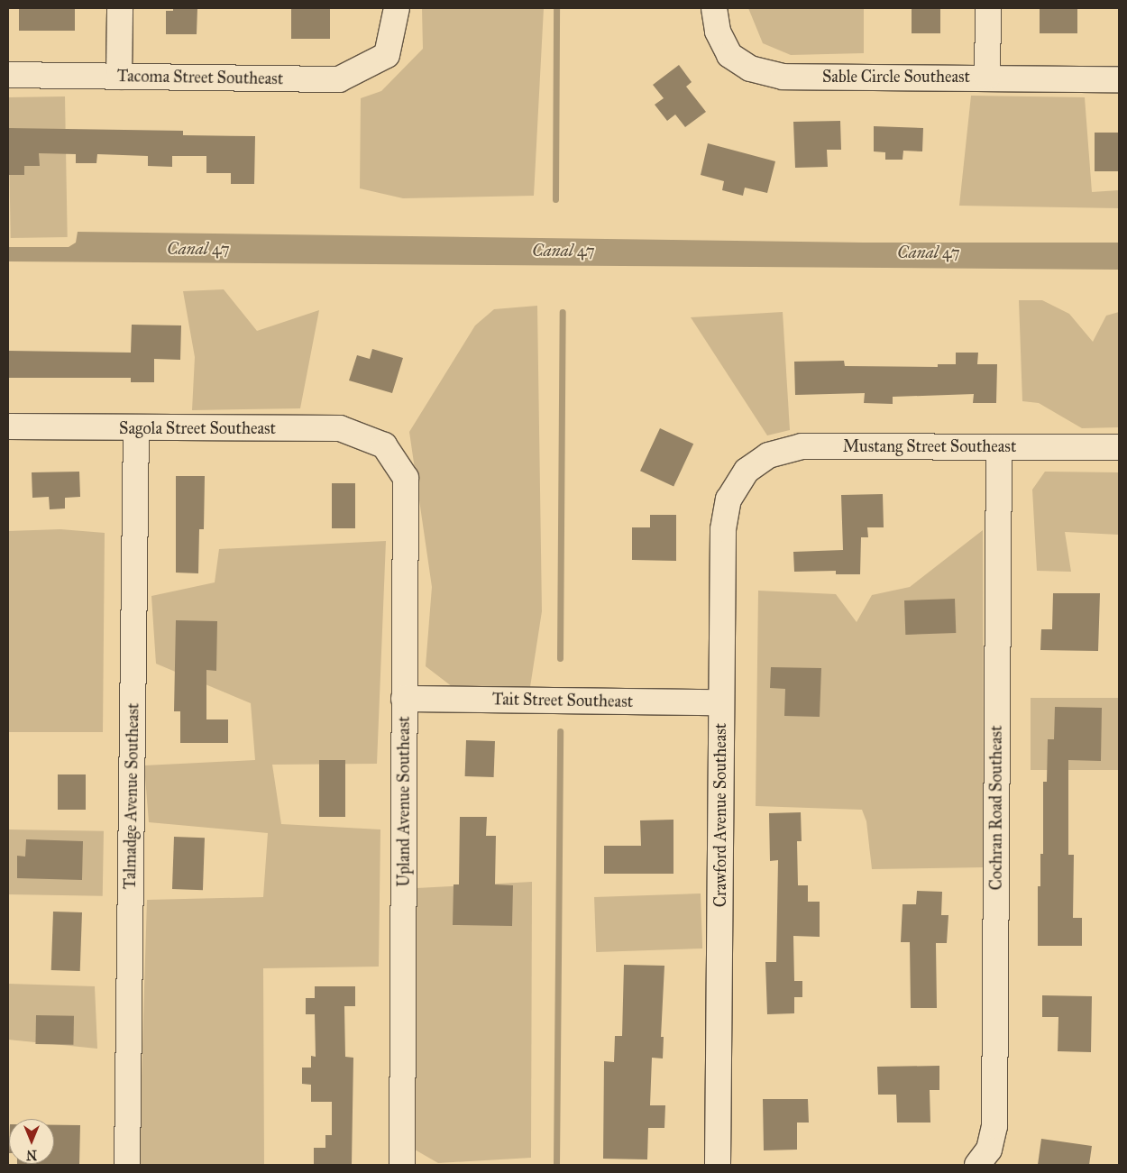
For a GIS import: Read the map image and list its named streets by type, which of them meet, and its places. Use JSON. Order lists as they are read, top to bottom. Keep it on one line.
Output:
{"streets":{"street":["Sable Circle Southeast","Tacoma Street Southeast","Sagola Street Southeast","Mustang Street Southeast","Tait Street Southeast","Talmadge Avenue Southeast","Upland Avenue Southeast","Cochran Road Southeast","Crawford Avenue Southeast"]},"crossings":[["Sagola Street Southeast","Talmadge Avenue Southeast"],["Sagola Street Southeast","Upland Avenue Southeast"],["Mustang Street Southeast","Cochran Road Southeast"],["Mustang Street Southeast","Crawford Avenue Southeast"],["Tait Street Southeast","Upland Avenue Southeast"],["Tait Street Southeast","Crawford Avenue Southeast"]],"water":["Canal 47"],"north":"bottom"}
